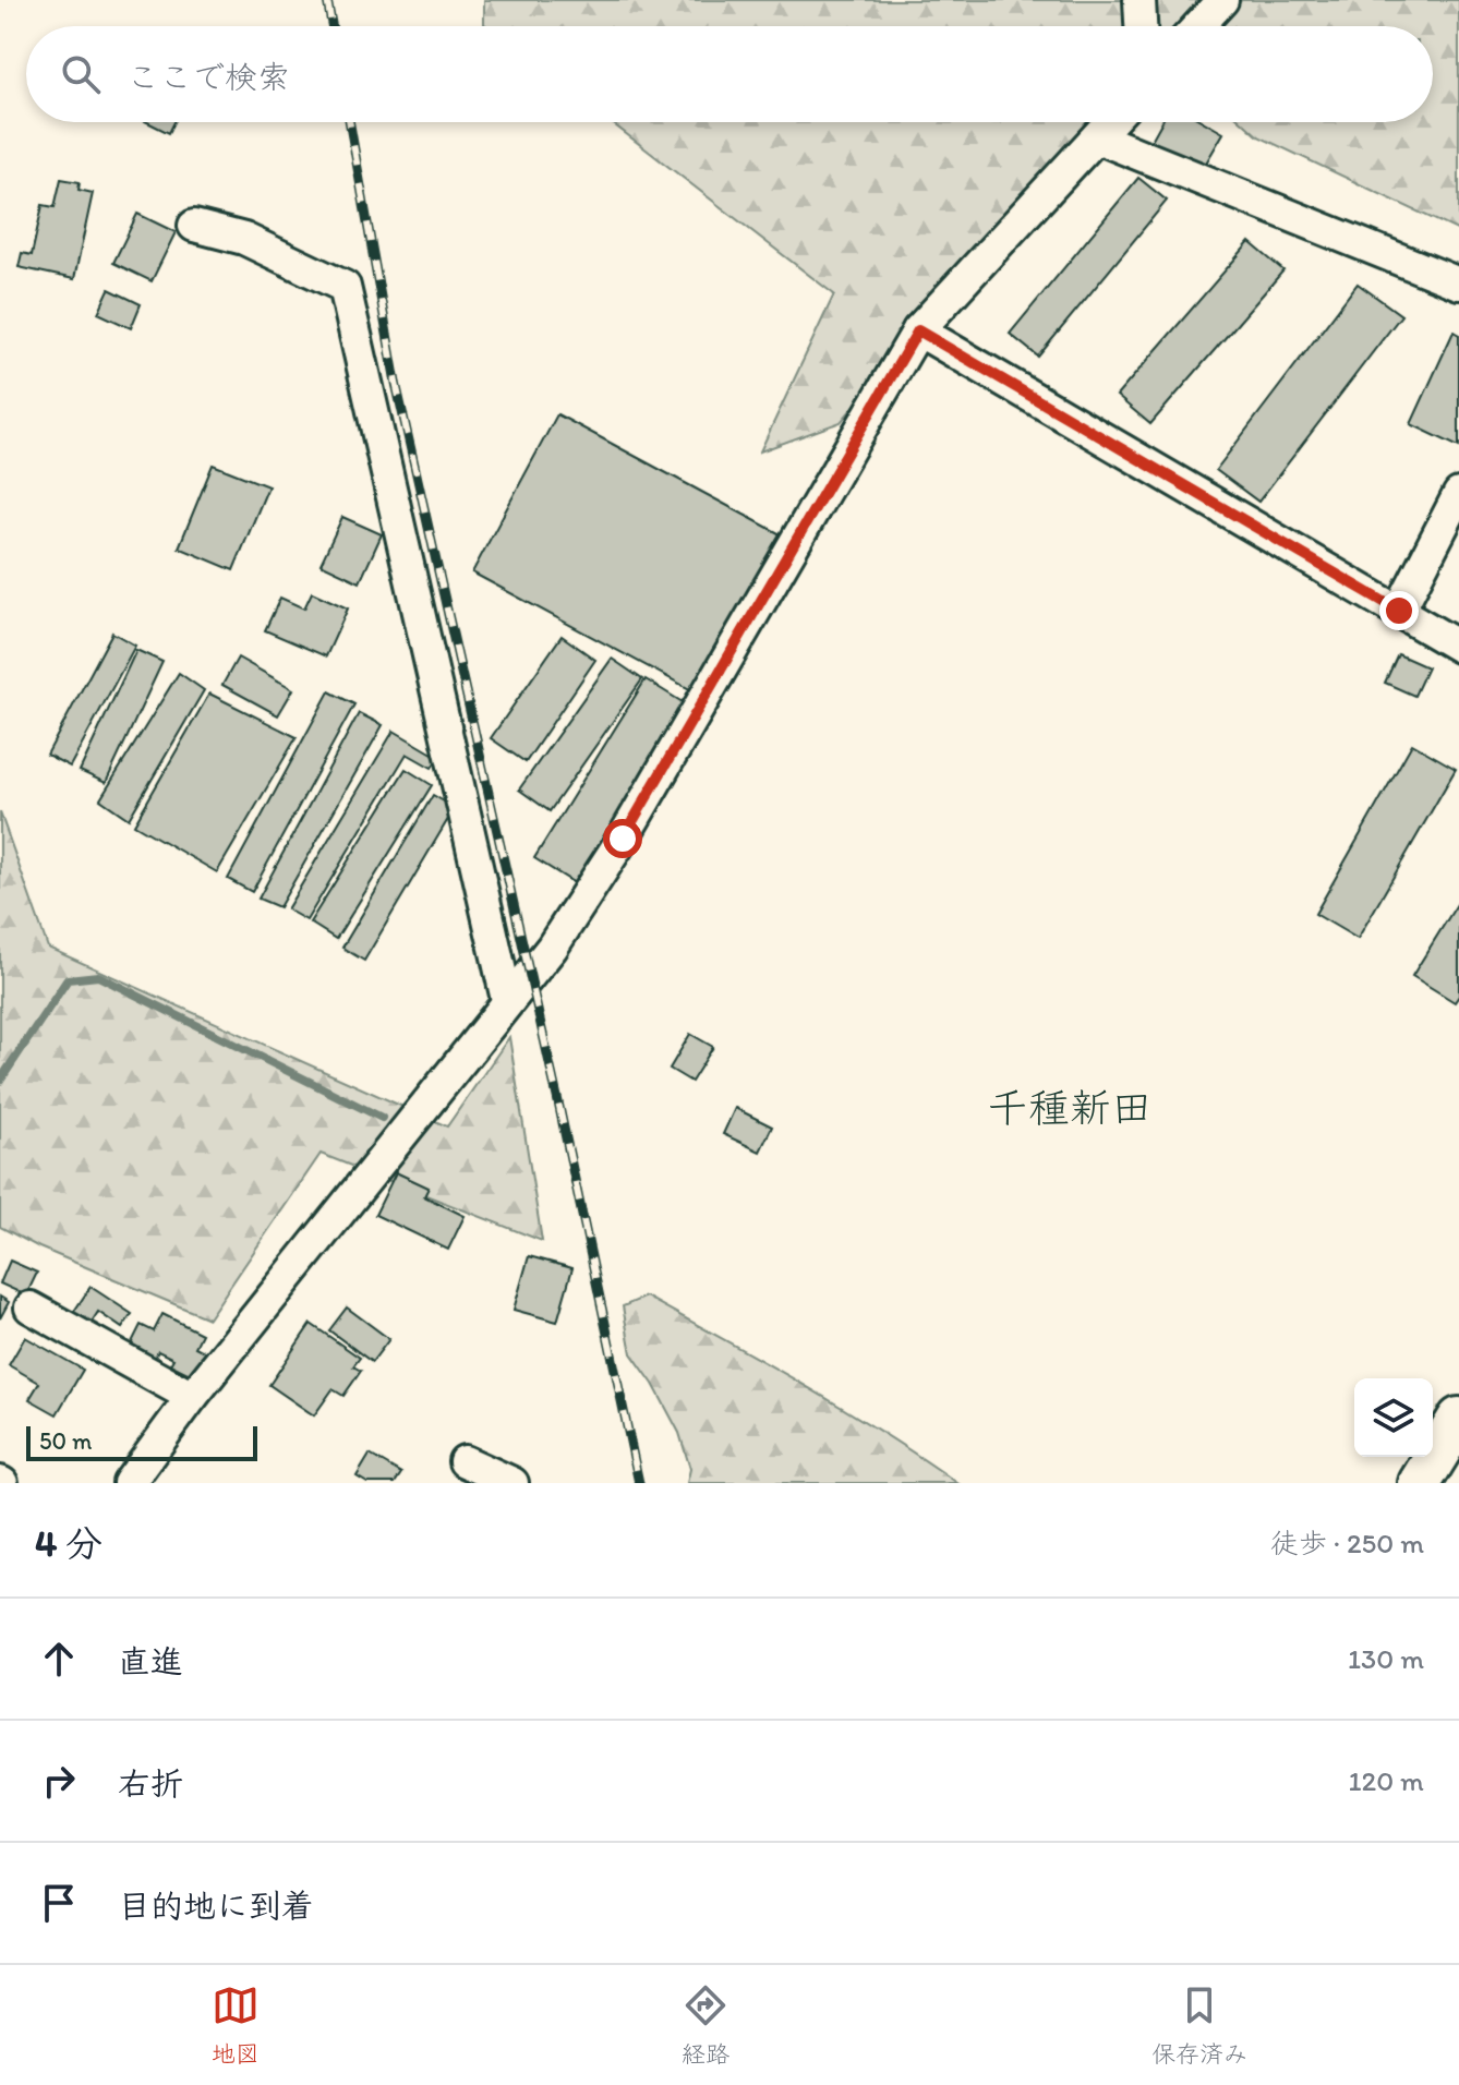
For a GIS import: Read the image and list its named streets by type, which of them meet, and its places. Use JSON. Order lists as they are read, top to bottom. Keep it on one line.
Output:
{"districts":["千種新田"],"scale_bar":"50 m","page":{"search":"ここで検索","scale":"50 m","heading":["4 分","徒歩 · 250 m"],"list":[["直進","130 m"],["右折","120 m"],"目的地に到着"],"nav":["地図","経路","保存済み"]}}
